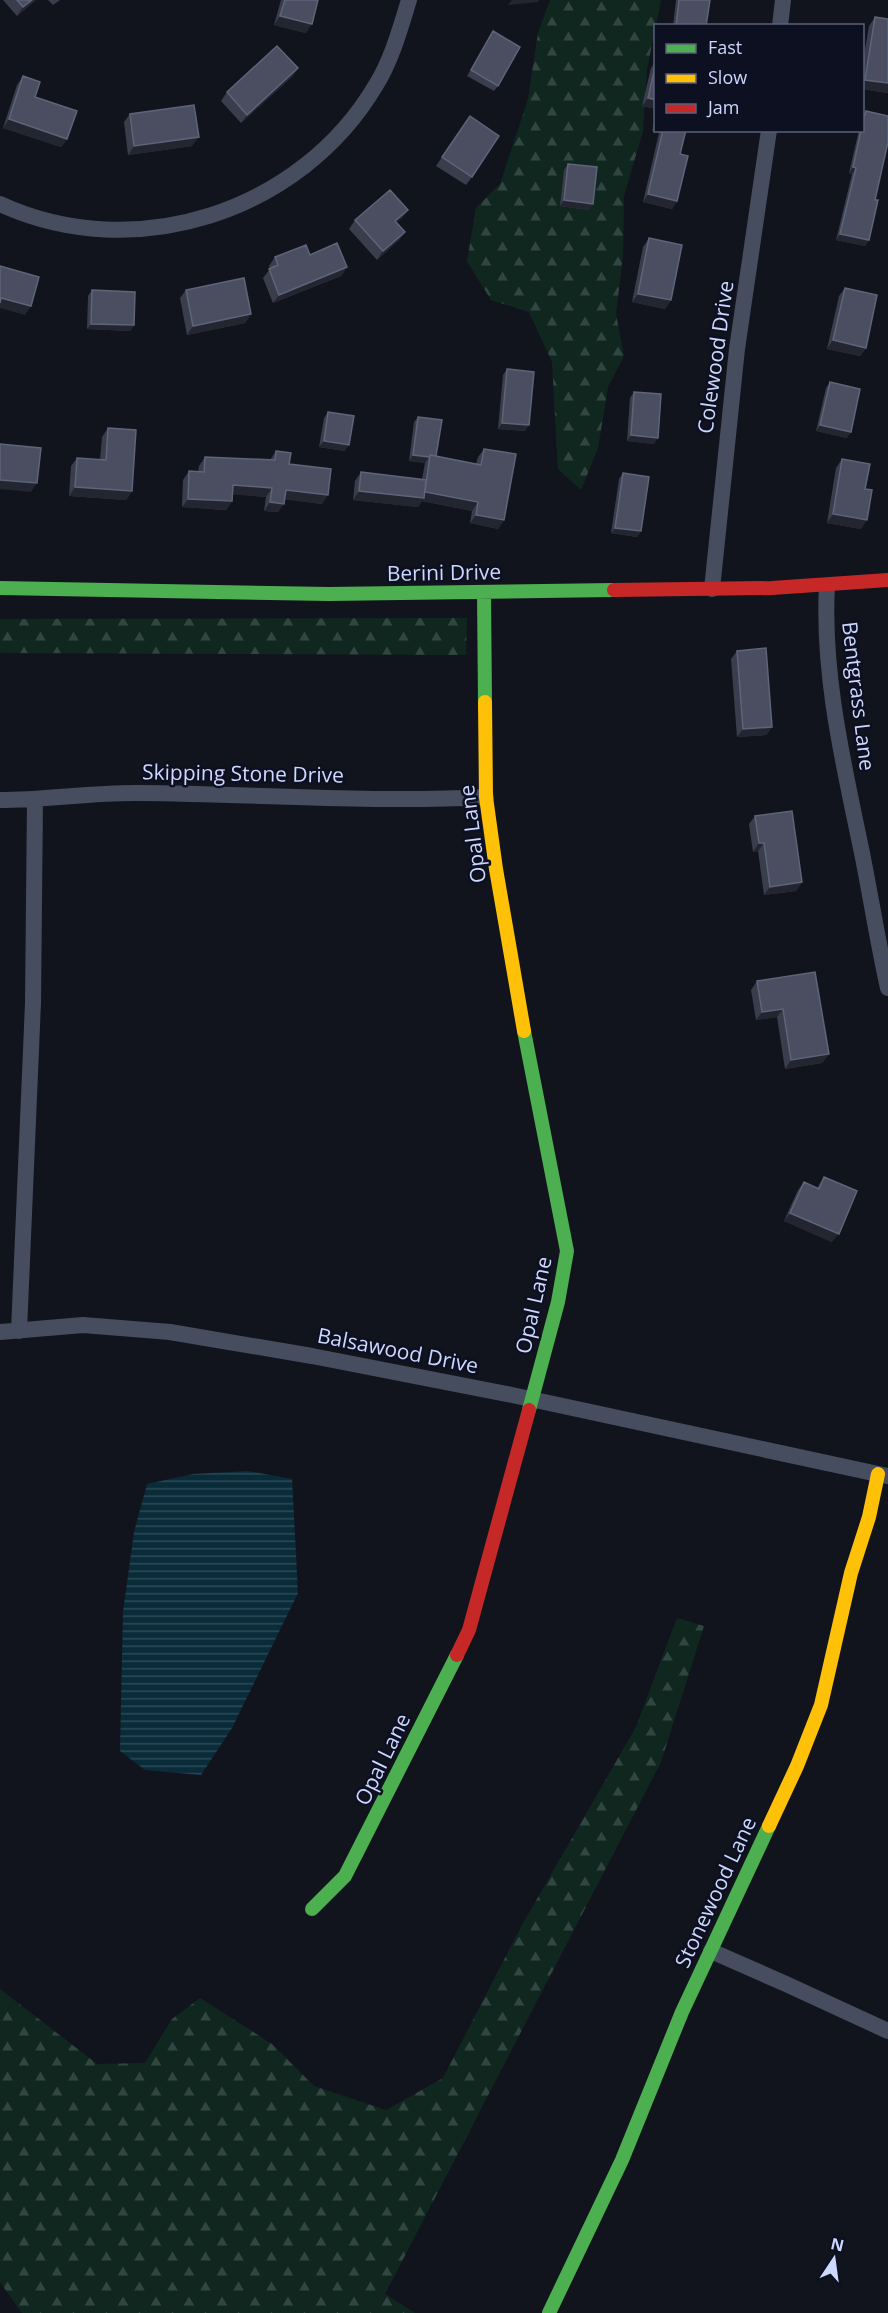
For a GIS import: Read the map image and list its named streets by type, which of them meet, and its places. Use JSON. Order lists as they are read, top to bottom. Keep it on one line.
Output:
{"streets":{"street":["Colewood Drive","Berini Drive","Bentgrass Lane","Skipping Stone Drive","Opal Lane","Balsawood Drive","Stonewood Lane"]},"crossings":[["Colewood Drive","Berini Drive"],["Berini Drive","Bentgrass Lane"],["Berini Drive","Opal Lane"],["Skipping Stone Drive","Opal Lane"],["Opal Lane","Balsawood Drive"],["Balsawood Drive","Stonewood Lane"]],"legend":["Fast","Slow","Jam"],"north":"top"}
